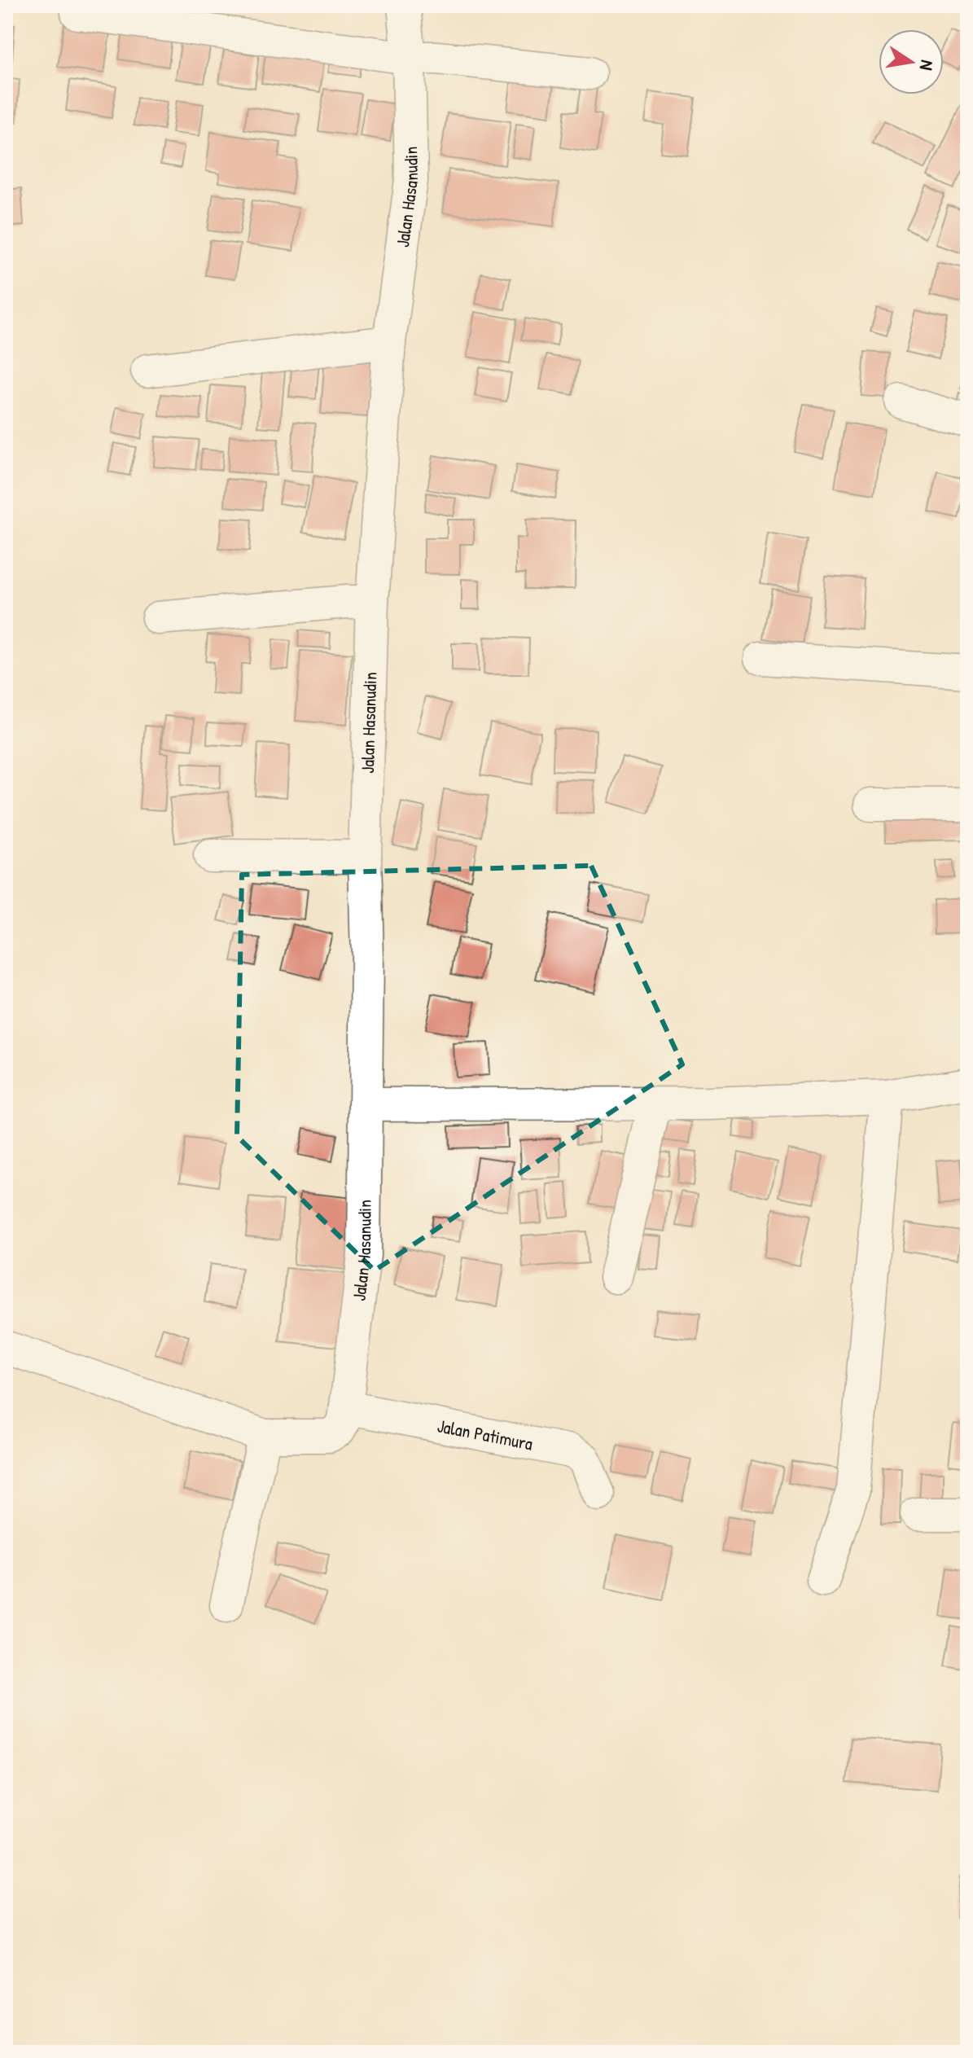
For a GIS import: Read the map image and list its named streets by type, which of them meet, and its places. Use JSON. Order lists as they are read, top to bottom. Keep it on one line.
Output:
{"streets":{"street":["Jalan Hasanudin","Jalan Patimura"]},"crossings":[["Jalan Hasanudin","Jalan Patimura"]],"north":"right"}
